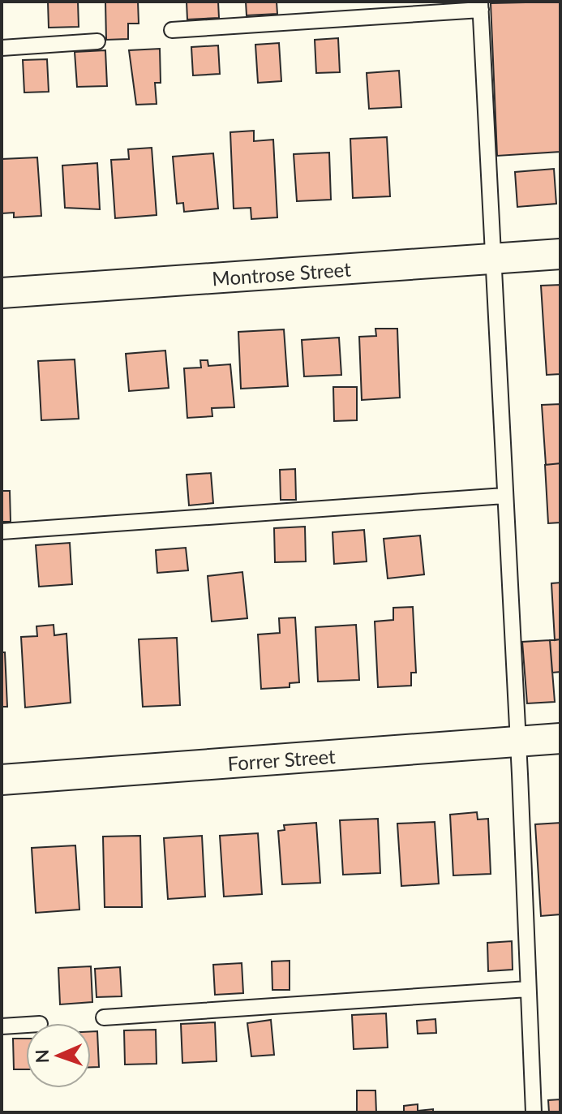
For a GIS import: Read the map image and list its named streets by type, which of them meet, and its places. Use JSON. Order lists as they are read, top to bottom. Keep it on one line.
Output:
{"streets":{"street":["Montrose Street","Forrer Street"]},"north":"left"}
